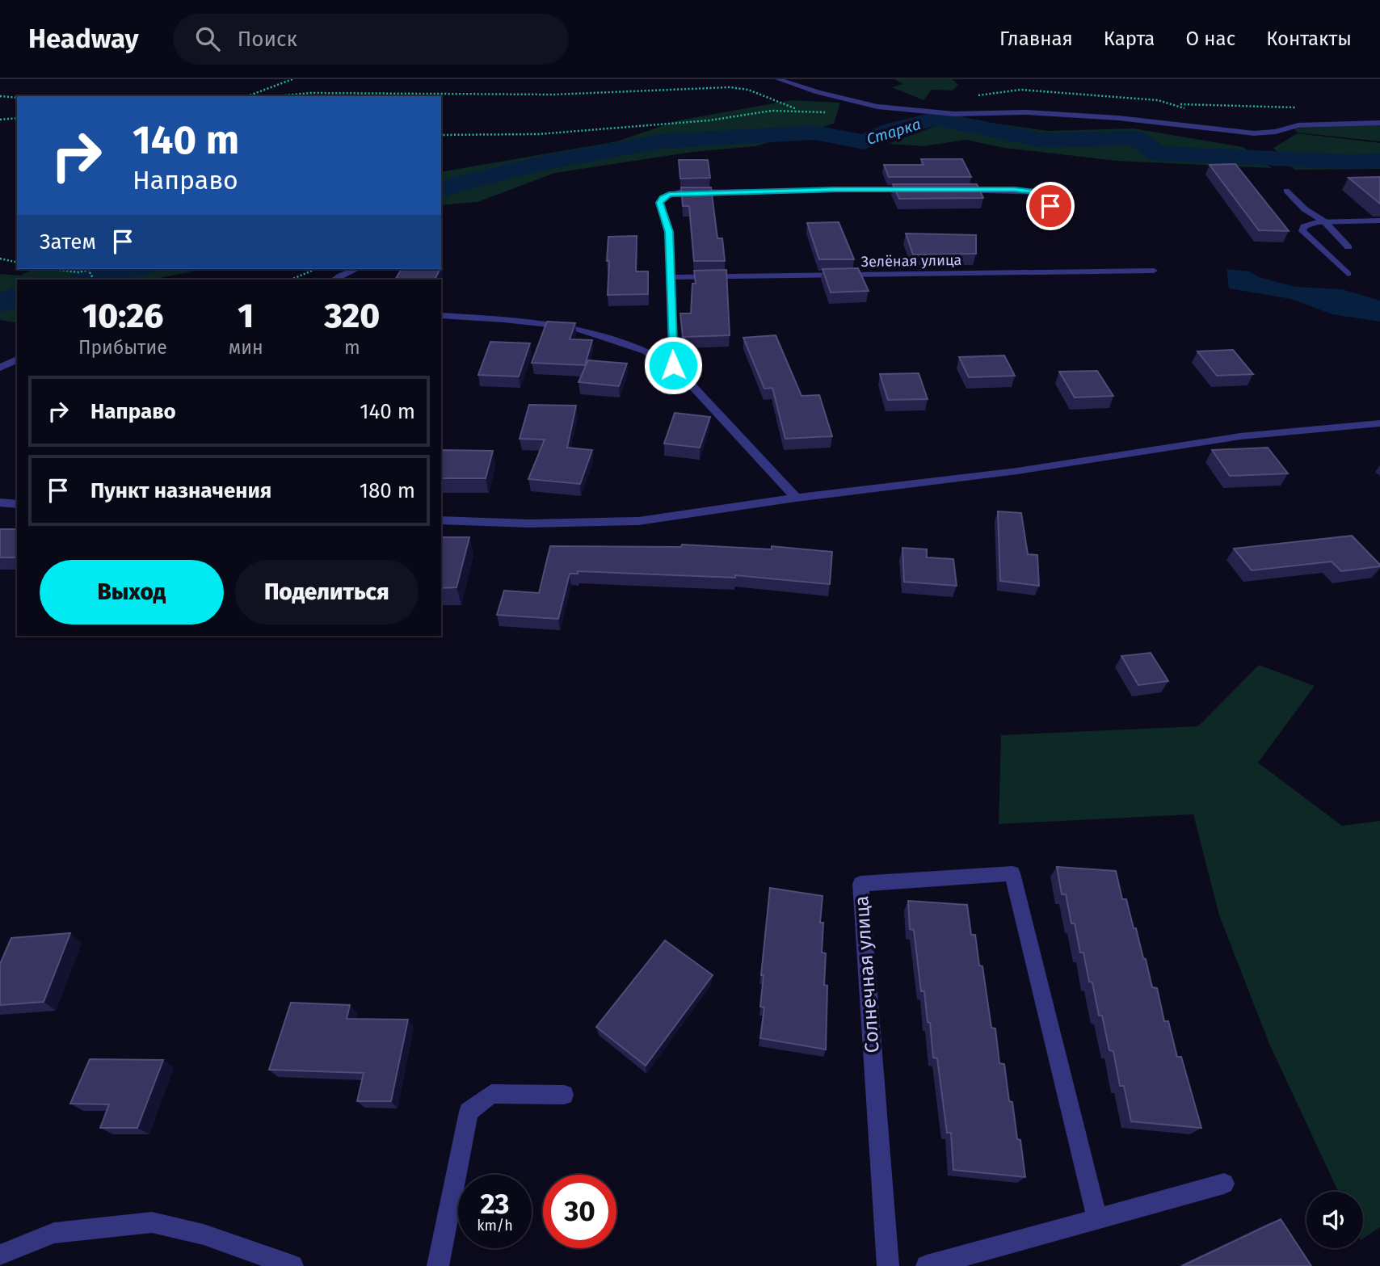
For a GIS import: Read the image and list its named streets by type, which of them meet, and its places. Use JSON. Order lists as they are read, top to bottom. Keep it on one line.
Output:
{"streets":{"street":["Зелёная улица","Солнечная улица"]},"water":["Старка"],"page":{"header":"Headway","search":"Поиск","nav":["Главная","Карта","О нас","Контакты"],"turn":["140 m","Направо"],"then":"Затем","eta":["10:26","Прибытие","1","мин","320","m"],"list":[{"name":"Направо","value":"140 m"},{"name":"Пункт назначения","value":"180 m"}],"buttons":["Выход","Поделиться"],"speed":"23 km/h","limit":"30"}}
